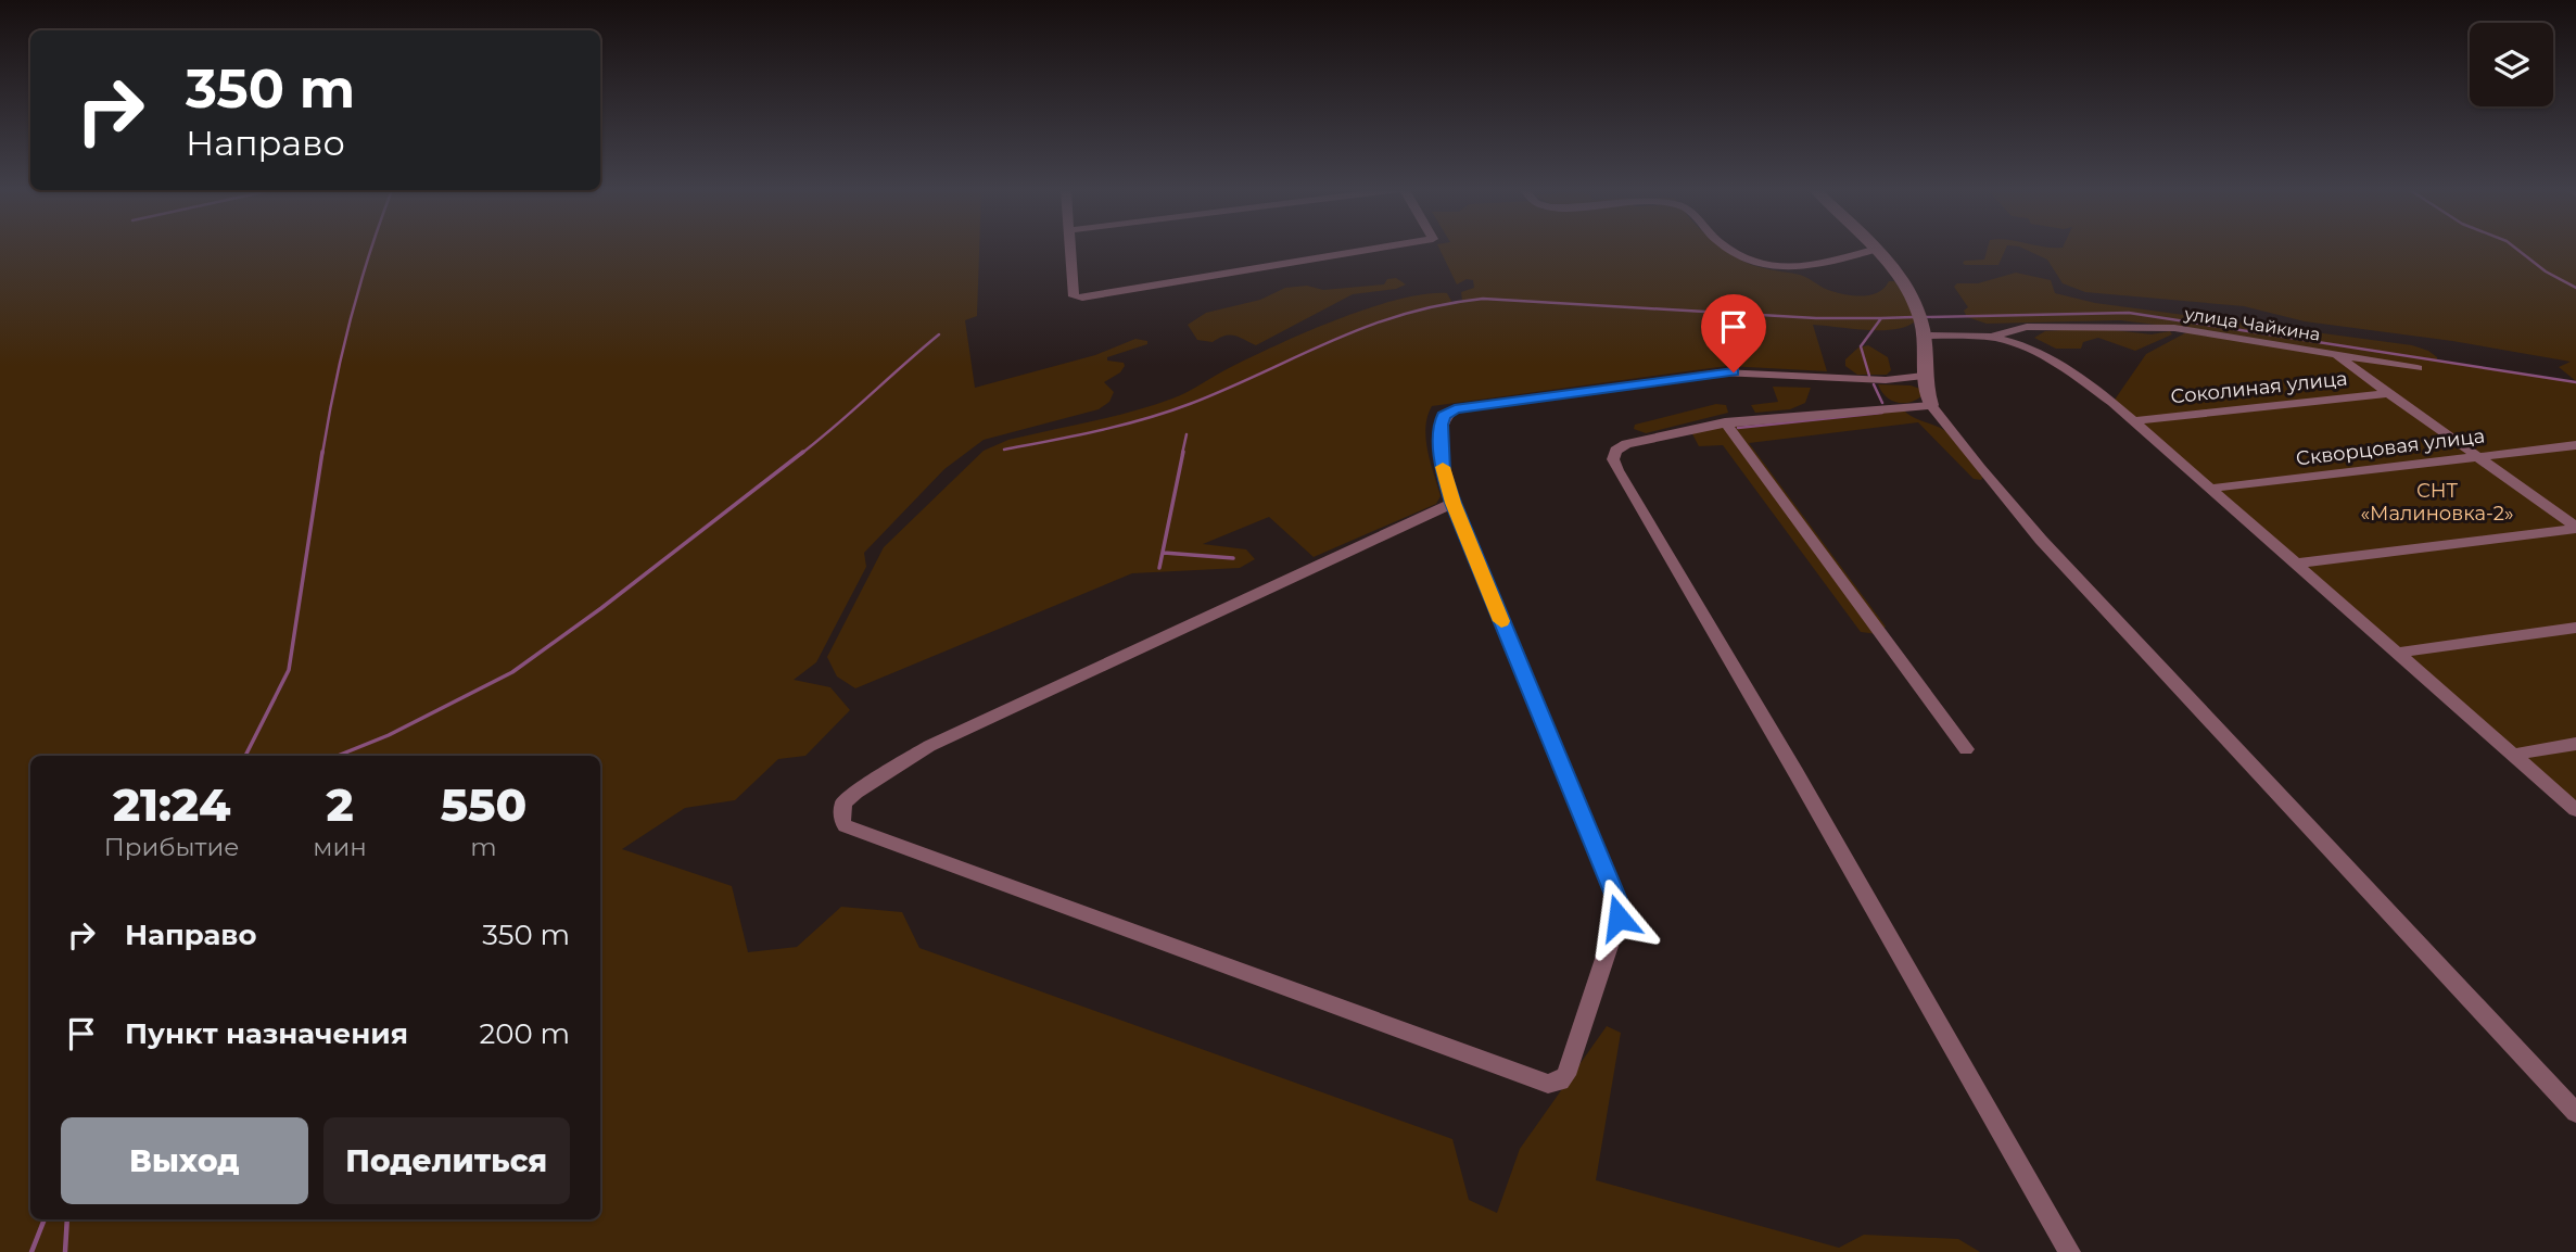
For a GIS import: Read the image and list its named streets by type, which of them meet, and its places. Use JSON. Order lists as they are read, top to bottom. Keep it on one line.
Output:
{"streets":{"street":["улица Чайкина","Соколиная улица","Скворцовая улица"]},"parks":["СНТ «Малиновка-2»"],"page":{"turn":["350 m","Направо"],"eta":["21:24","Прибытие","2","мин","550","m"],"list":[{"name":"Направо","value":"350 m"},{"name":"Пункт назначения","value":"200 m"}],"buttons":["Выход","Поделиться"]}}
